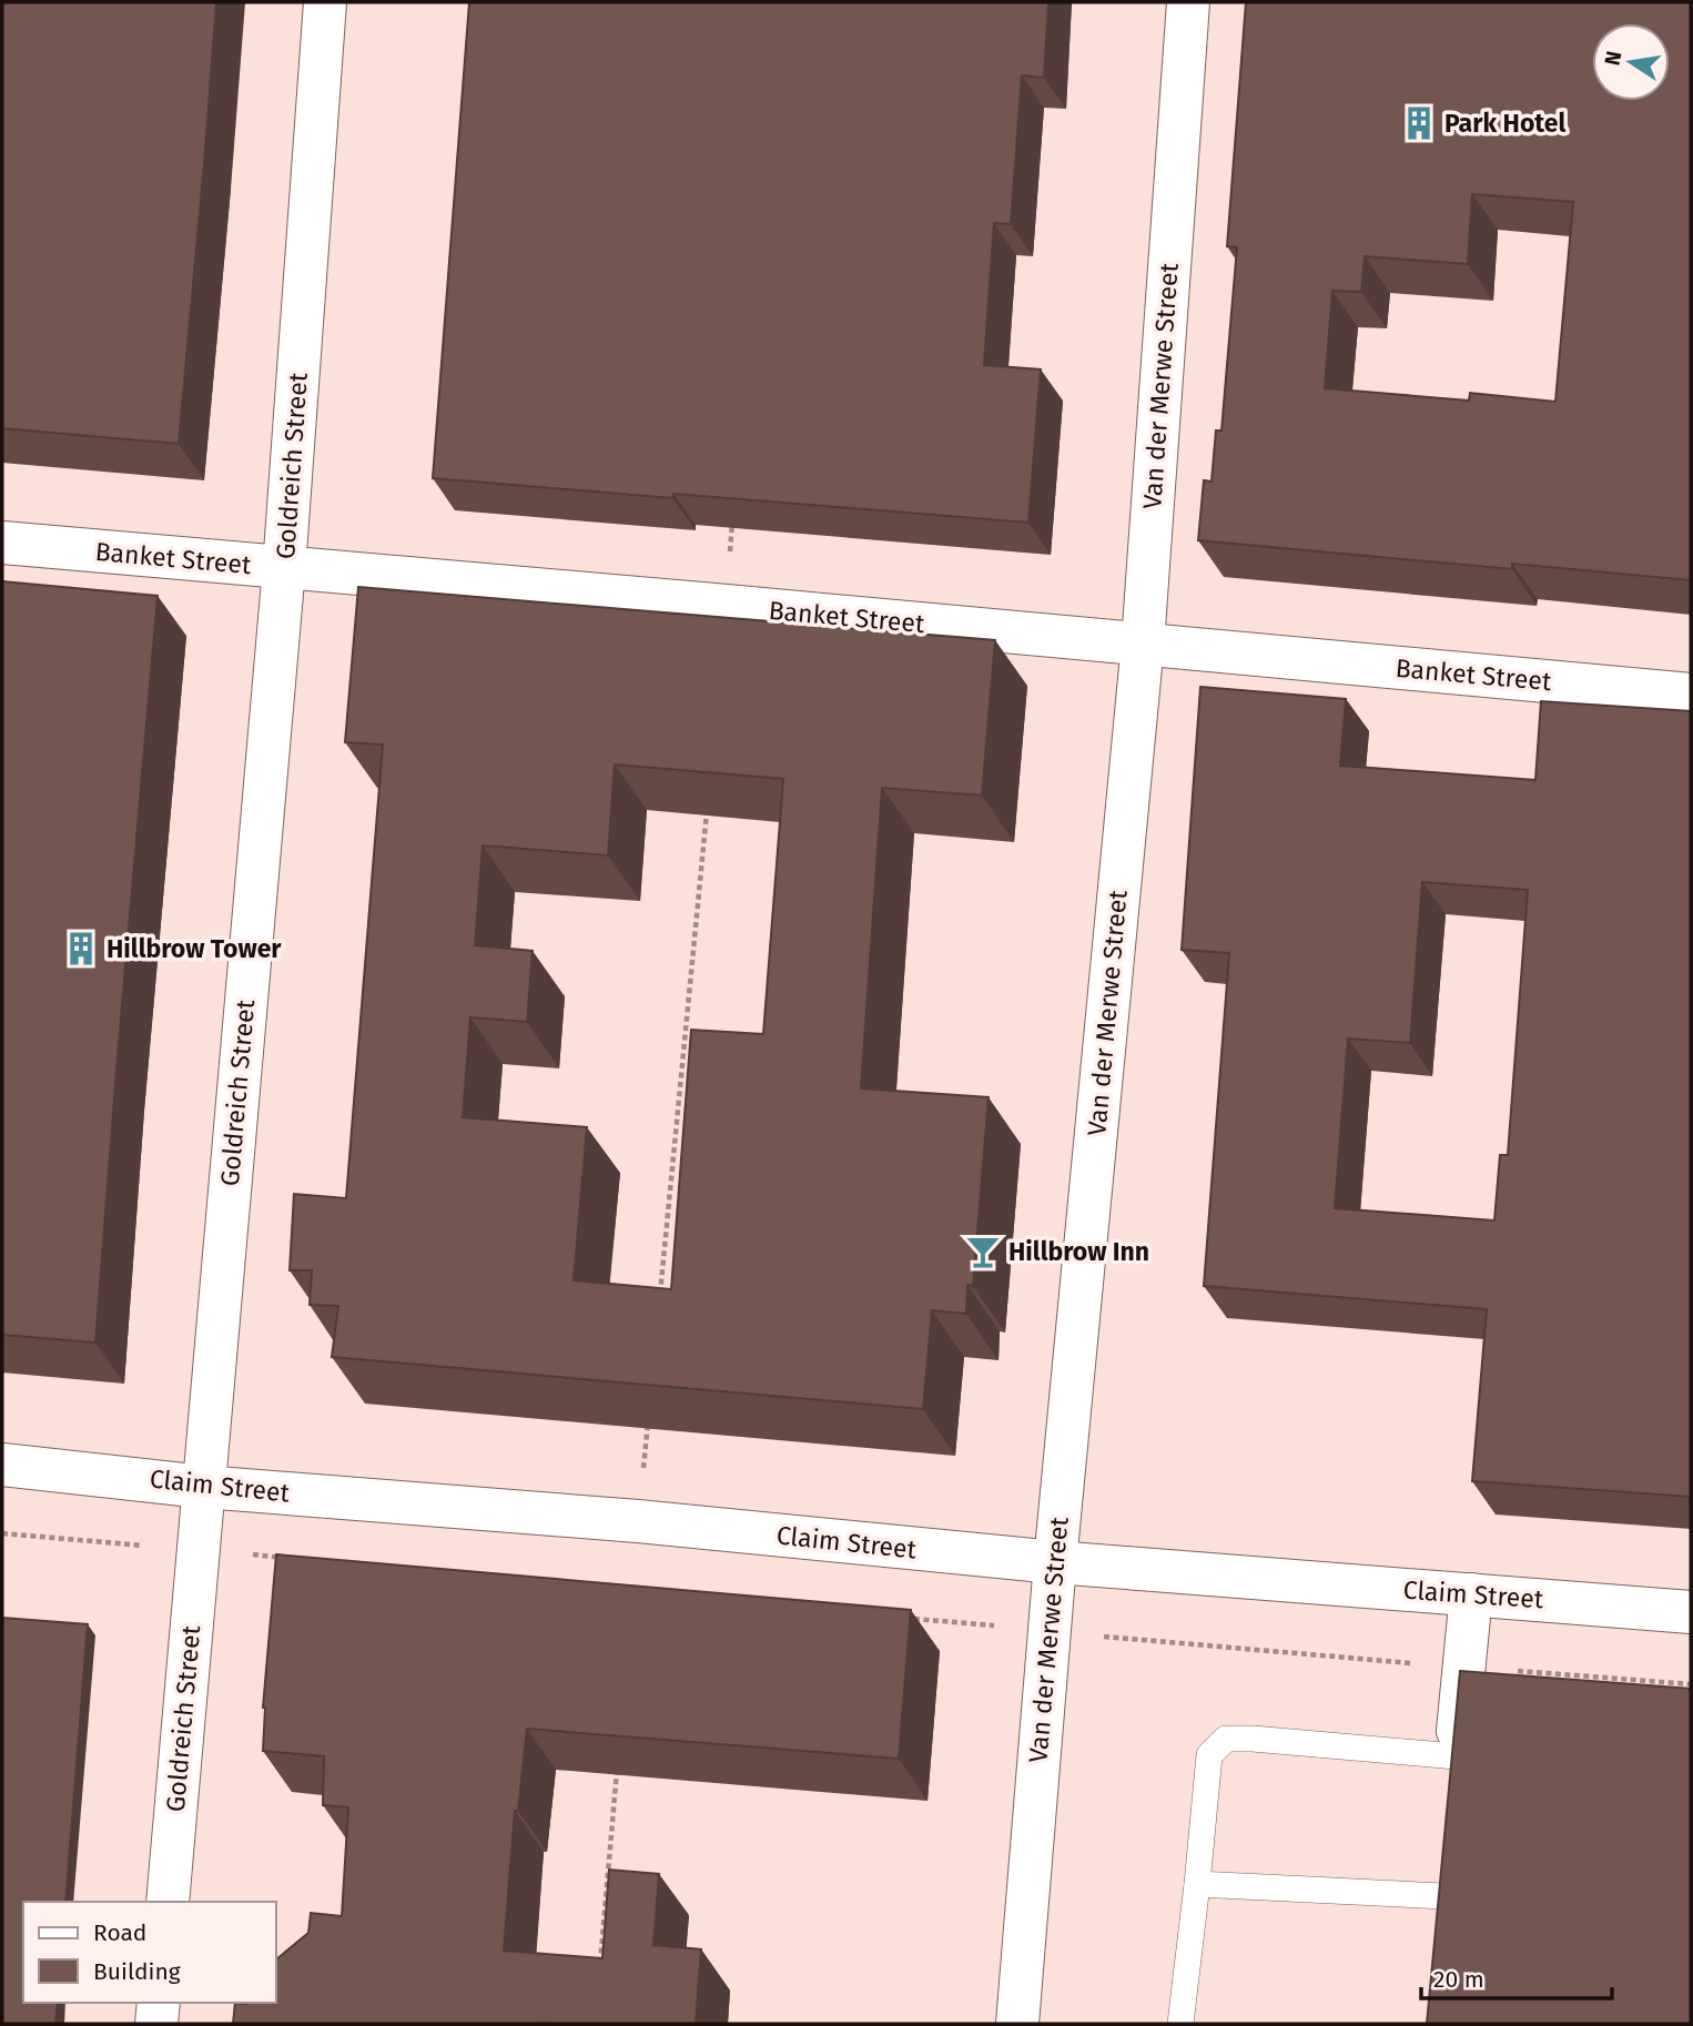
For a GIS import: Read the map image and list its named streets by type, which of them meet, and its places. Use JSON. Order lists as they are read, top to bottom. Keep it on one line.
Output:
{"streets":{"street":["Van der Merwe Street","Goldreich Street","Banket Street","Claim Street"]},"crossings":[["Van der Merwe Street","Banket Street"],["Van der Merwe Street","Claim Street"],["Goldreich Street","Banket Street"],["Goldreich Street","Claim Street"]],"places":{"building":["Park Hotel","Hillbrow Tower"],"bar":["Hillbrow Inn"]},"legend":["Road","Building"],"scale_bar":"20 m","north":"left"}
